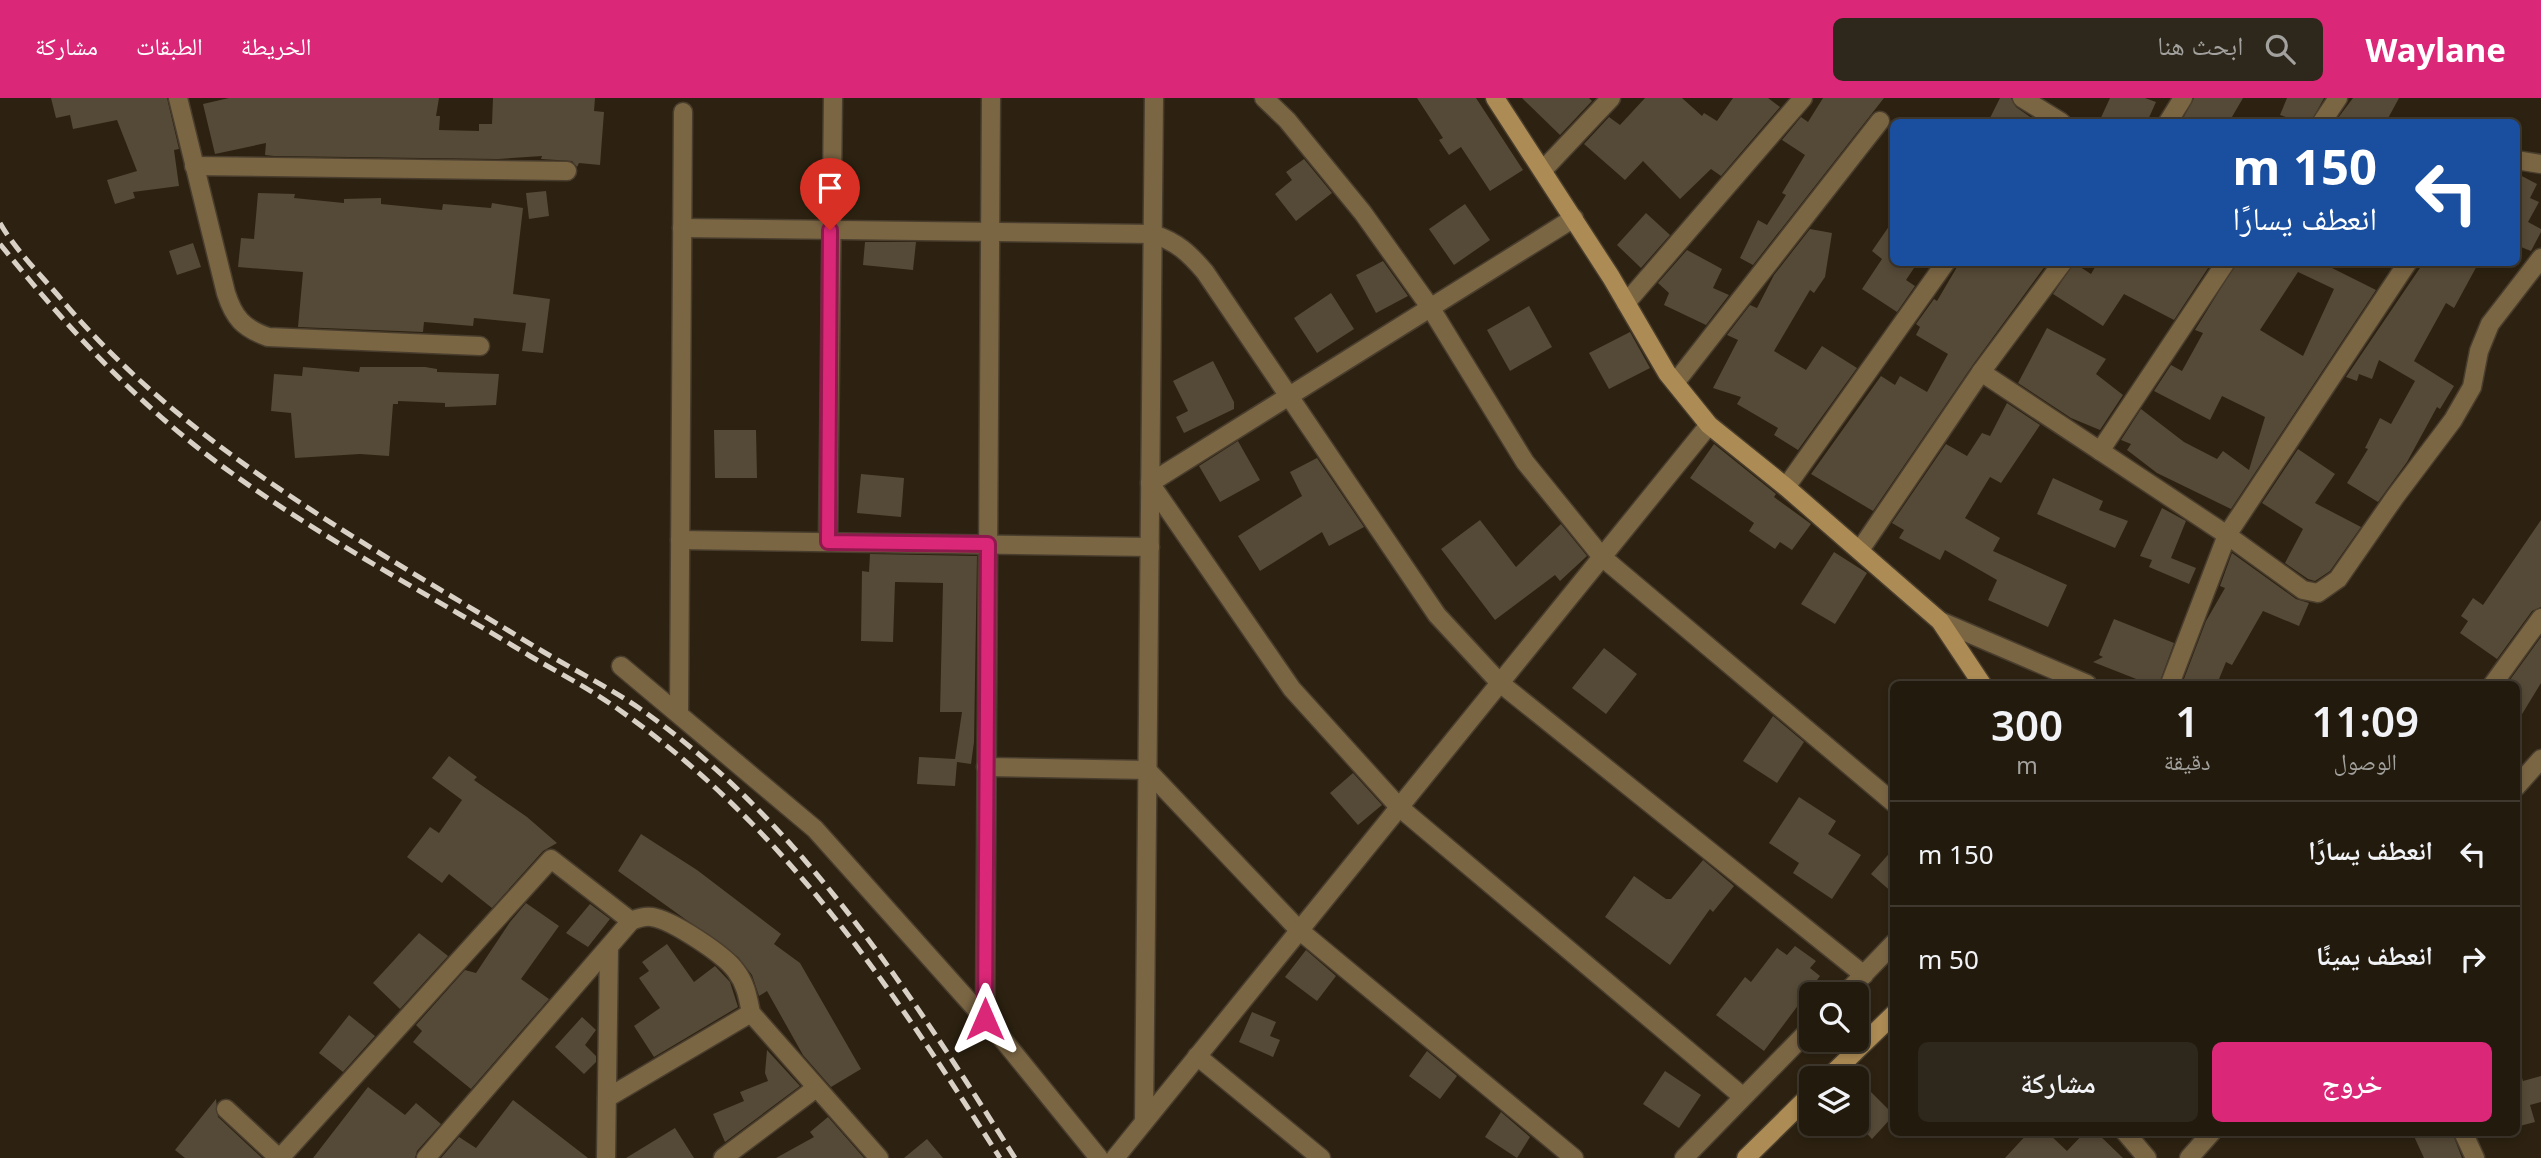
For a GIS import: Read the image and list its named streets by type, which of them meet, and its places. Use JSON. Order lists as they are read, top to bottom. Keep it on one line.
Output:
{"page":{"header":"Waylane","search":"ابحث هنا","nav":["الخريطة","الطبقات","مشاركة"],"turn":["150 m","انعطف يسارًا"],"eta":["11:09","الوصول","1","دقيقة","300","m"],"list":[{"name":"انعطف يسارًا","value":"150 m"},{"name":"انعطف يمينًا","value":"50 m"}],"buttons":["خروج","مشاركة"]}}
